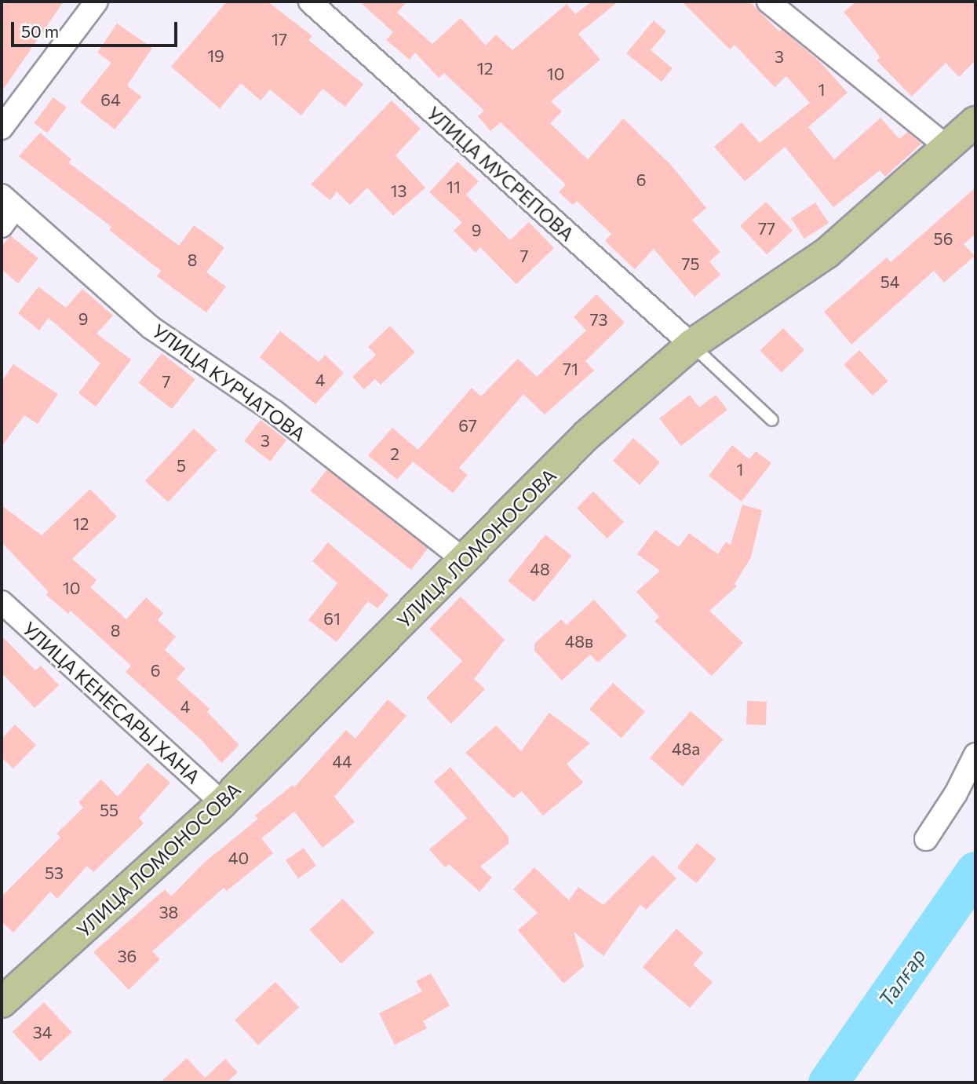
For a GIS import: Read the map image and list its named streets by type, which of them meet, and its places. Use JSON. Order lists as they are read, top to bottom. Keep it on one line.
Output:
{"streets":{"main road":["УЛИЦА ЛОМОНОСОВА"],"street":["УЛИЦА МУСРЕПОВА","УЛИЦА КУРЧАТОВА","УЛИЦА КЕНЕСАРЫ ХАНА"]},"crossings":[["УЛИЦА МУСРЕПОВА","УЛИЦА ЛОМОНОСОВА"],["УЛИЦА КУРЧАТОВА","УЛИЦА ЛОМОНОСОВА"],["УЛИЦА ЛОМОНОСОВА","УЛИЦА КЕНЕСАРЫ ХАНА"]],"water":["Талғар"],"house_numbers":["17","19","3","12","10","1","64","6","11","13","77","9","56","7","8","75","54","9","73","71","4","7","67","3","2","5","1","12","48","10","61","8","48в","6","4","48а","44","55","40","53","38","36","34"],"scale_bar":"50 m"}
